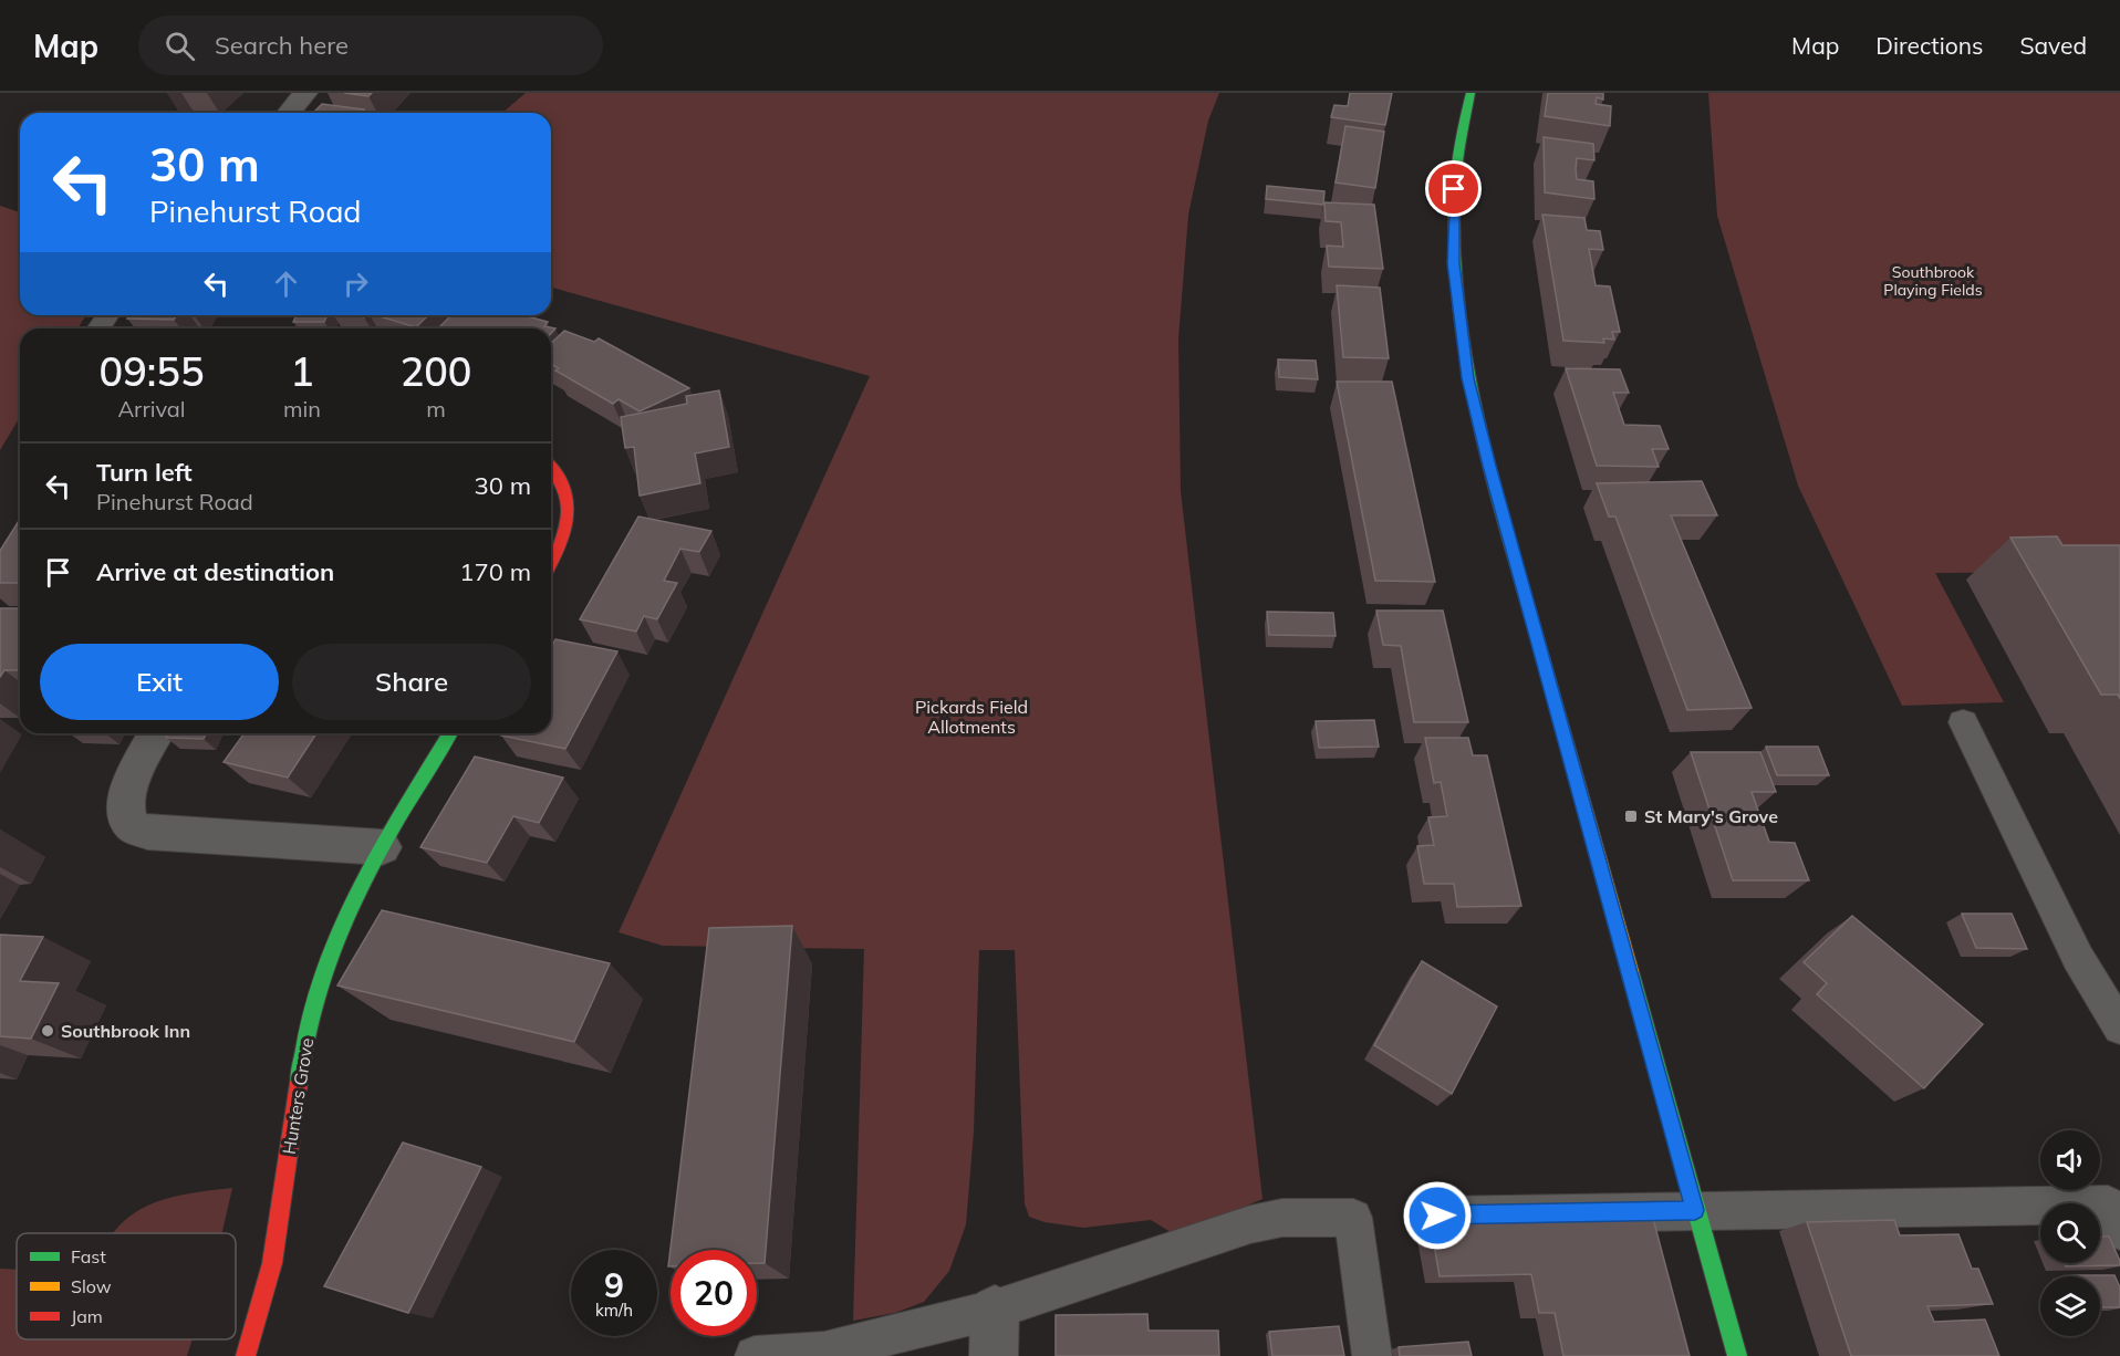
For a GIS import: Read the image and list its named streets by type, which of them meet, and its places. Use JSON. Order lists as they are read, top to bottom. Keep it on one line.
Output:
{"streets":{"street":["Hunters Grove"]},"parks":["Southbrook Playing Fields","Pickards Field Allotments"],"places":{"transit":["St Mary's Grove"],"other":["Southbrook Inn"]},"legend":["Fast","Slow","Jam"],"page":{"header":"Map","search":"Search here","nav":["Map","Directions","Saved"],"turn":["30 m","Pinehurst Road"],"eta":["09:55","Arrival","1","min","200","m"],"list":[{"name":"Turn left","note":"Pinehurst Road","value":"30 m"},{"name":"Arrive at destination","value":"170 m"}],"buttons":["Exit","Share"],"speed":"9 km/h","limit":"20"}}
